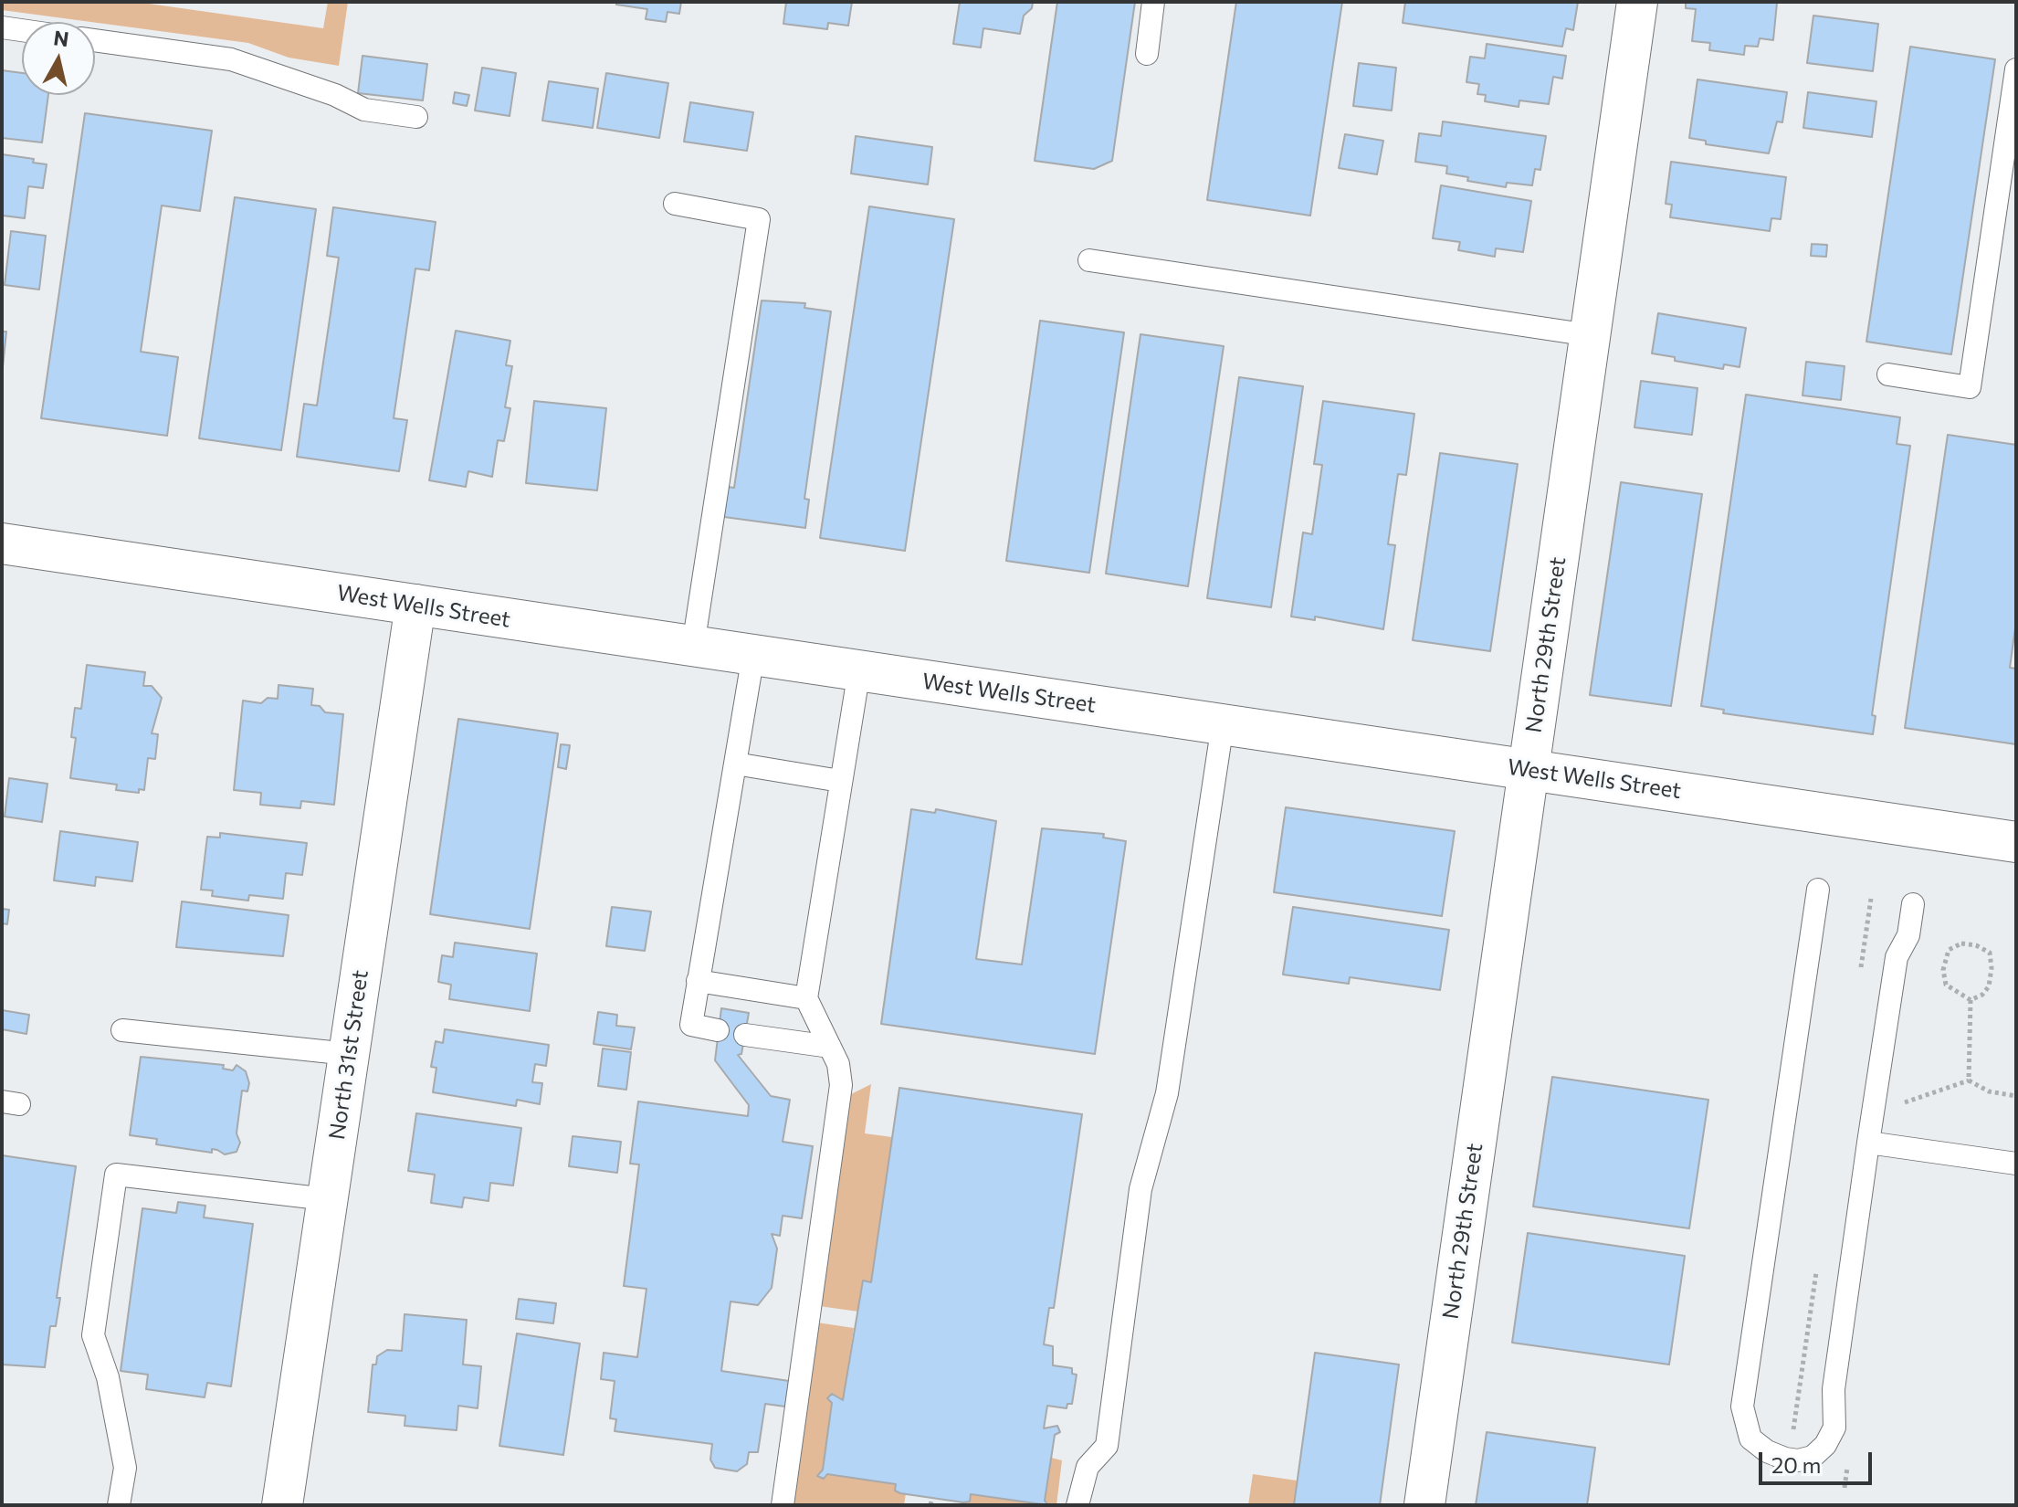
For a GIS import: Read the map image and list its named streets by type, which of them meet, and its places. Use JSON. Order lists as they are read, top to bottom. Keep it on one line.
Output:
{"streets":{"street":["West Wells Street","North 29th Street","North 31st Street"]},"crossings":[["West Wells Street","North 29th Street"],["West Wells Street","North 31st Street"]],"scale_bar":"20 m","north":"top"}
